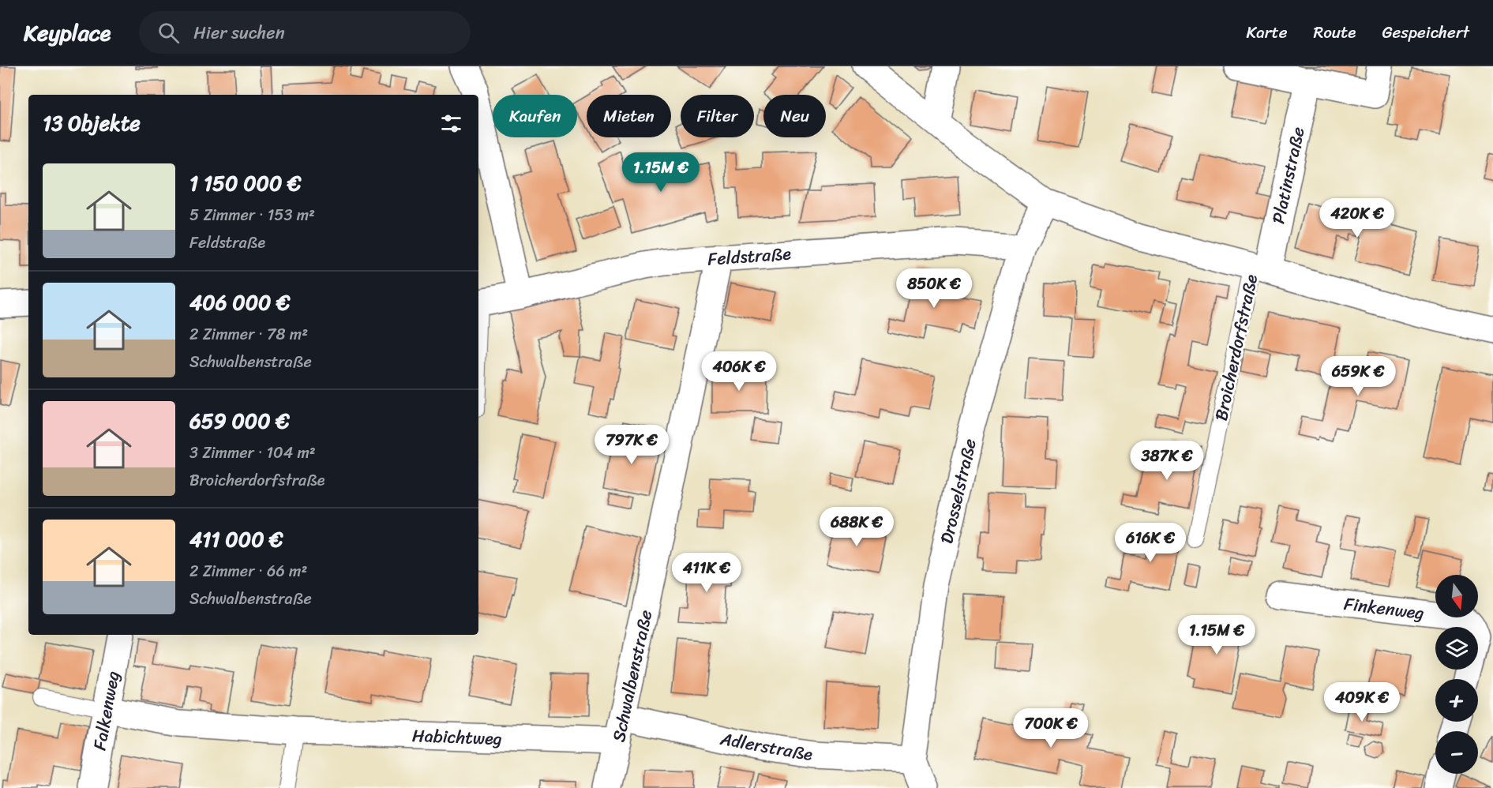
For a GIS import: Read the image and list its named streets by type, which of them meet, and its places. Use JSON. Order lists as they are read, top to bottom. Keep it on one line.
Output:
{"streets":{"street":["Platinstraße","Feldstraße","Broicherdorfstraße","Drosselstraße","Finkenweg","Schwalbenstraße","Falkenweg","Habichtweg","Adlerstraße"]},"crossings":[["Platinstraße","Broicherdorfstraße"],["Feldstraße","Drosselstraße"],["Feldstraße","Schwalbenstraße"],["Broicherdorfstraße","Drosselstraße"],["Drosselstraße","Adlerstraße"],["Schwalbenstraße","Habichtweg"],["Schwalbenstraße","Adlerstraße"],["Falkenweg","Habichtweg"],["Habichtweg","Adlerstraße"]],"north":"bottom","page":{"header":"Keyplace","search":"Hier suchen","nav":["Karte","Route","Gespeichert"],"chip":["Kaufen","Mieten","Filter","Neu"],"heading":"13 Objekte","list":[{"name":"1 150 000 €","note":"5 Zimmer · 153 m² · Feldstraße"},{"name":"406 000 €","note":"2 Zimmer · 78 m² · Schwalbenstraße"},{"name":"659 000 €","note":"3 Zimmer · 104 m² · Broicherdorfstraße"},{"name":"411 000 €","note":"2 Zimmer · 66 m² · Schwalbenstraße"}],"price":["1.15M €","420K €","850K €","406K €","659K €","797K €","387K €","688K €","616K €","411K €","1.15M €","409K €","700K €"],"map_buttons":["+","−"]}}
